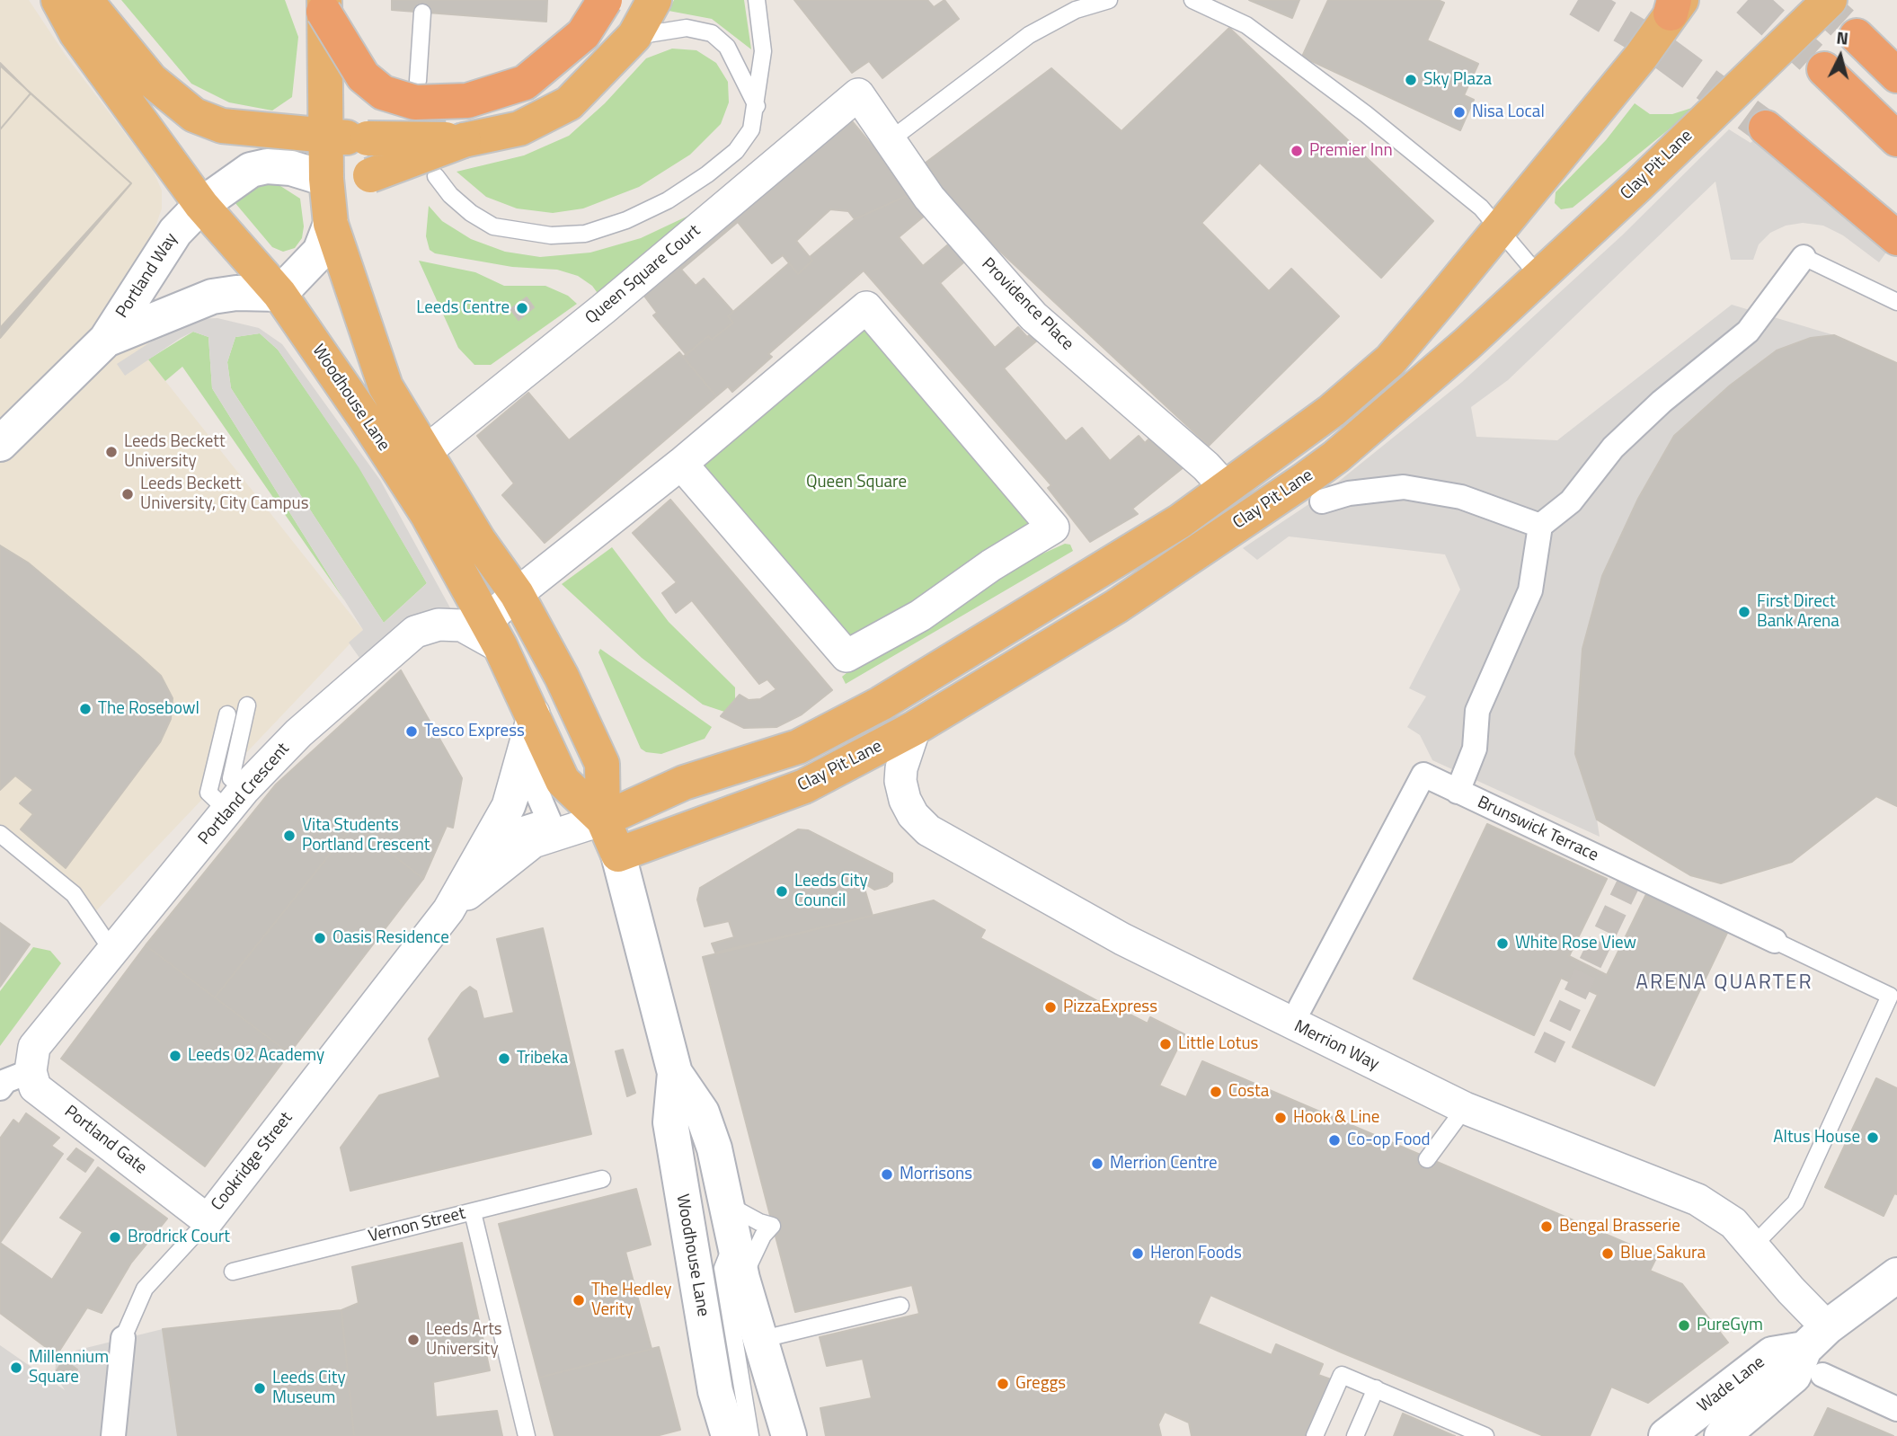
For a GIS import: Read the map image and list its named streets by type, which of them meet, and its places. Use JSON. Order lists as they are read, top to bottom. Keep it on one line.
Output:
{"streets":{"highway":["Clay Pit Lane","Woodhouse Lane"],"street":["Queen Square Court","Portland Way","Providence Place","Portland Crescent","Brunswick Terrace","Merrion Way","Portland Gate","Cookridge Street","Wade Lane"],"lane":["Vernon Street"]},"crossings":[["Clay Pit Lane","Providence Place"],["Clay Pit Lane","Woodhouse Lane"],["Clay Pit Lane","Merrion Way"],["Clay Pit Lane","Cookridge Street"],["Queen Square Court","Providence Place"],["Queen Square Court","Woodhouse Lane"],["Portland Way","Woodhouse Lane"],["Woodhouse Lane","Portland Crescent"],["Woodhouse Lane","Cookridge Street"],["Portland Crescent","Portland Gate"],["Merrion Way","Wade Lane"],["Portland Gate","Cookridge Street"]],"districts":["ARENA QUARTER"],"parks":["Queen Square"],"places":["Sky Plaza","Nisa Local","Premier Inn","Leeds Centre","Leeds Beckett University","Leeds Beckett University, City Campus","First Direct Bank Arena","The Rosebowl","Tesco Express","Vita Students Portland Crescent","Leeds City Council","Oasis Residence","White Rose View","PizzaExpress","Little Lotus","Leeds O2 Academy","Tribeka","Costa","Hook & Line","Altus House","Co-op Food","Merrion Centre","Morrisons","Bengal Brasserie","Brodrick Court","Heron Foods","Blue Sakura","The Hedley Verity","PureGym","Leeds Arts University","Millennium Square","Greggs","Leeds City Museum"],"north":"top"}
